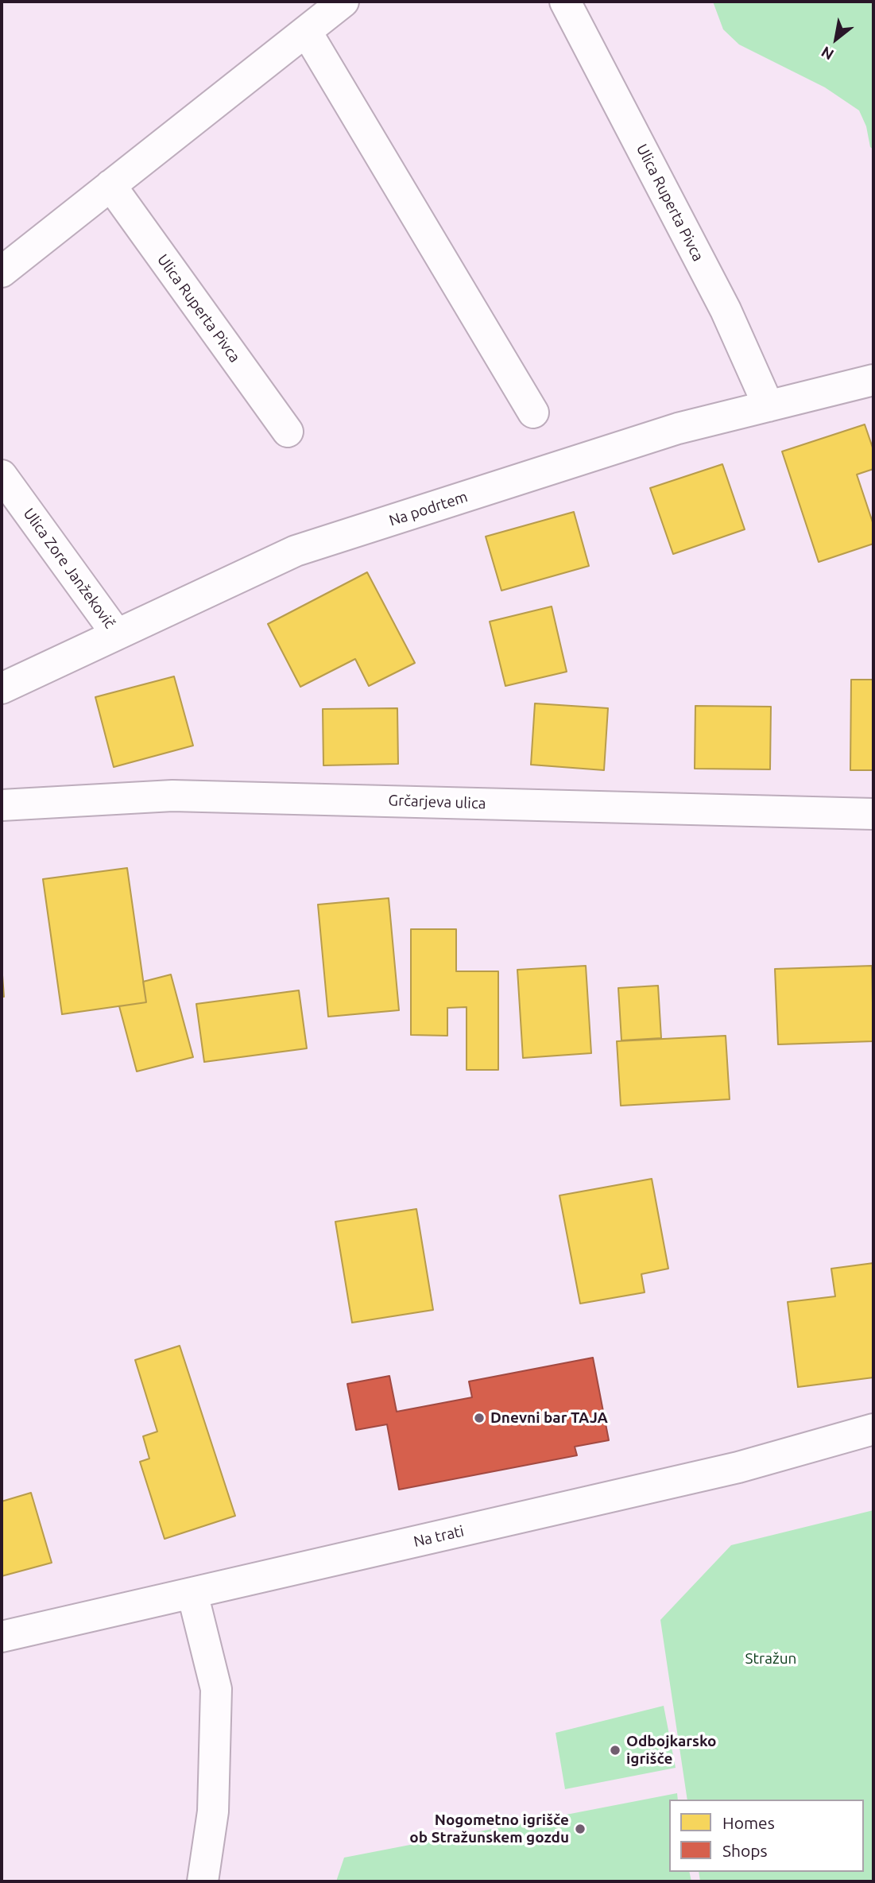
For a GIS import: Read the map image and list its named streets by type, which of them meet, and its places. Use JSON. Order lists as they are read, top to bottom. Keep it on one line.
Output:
{"streets":{"street":["Ulica Ruperta Pivca","Na podrtem","Ulica Zore Janžekovič","Grčarjeva ulica","Na trati"]},"crossings":[["Ulica Ruperta Pivca","Na podrtem"],["Na podrtem","Ulica Zore Janžekovič"]],"parks":["Stražun"],"places":["Dnevni bar TAJA","Odbojkarsko igrišče","Nogometno igrišče ob Stražunskem gozdu"],"legend":["Homes","Shops"],"north":"bottom left"}
